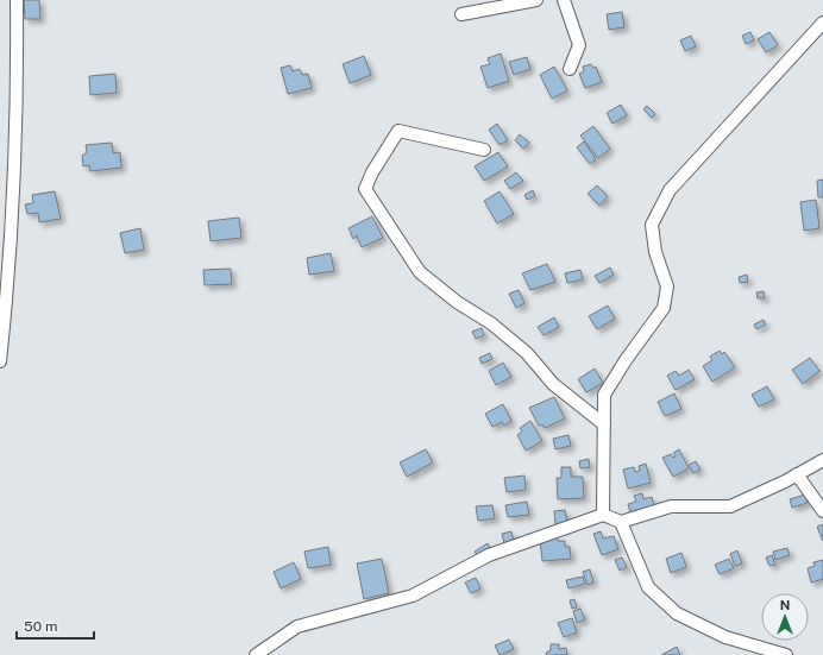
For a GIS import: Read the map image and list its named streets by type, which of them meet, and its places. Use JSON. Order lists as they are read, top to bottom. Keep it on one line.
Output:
{"scale_bar":"50 m","north":"top"}
